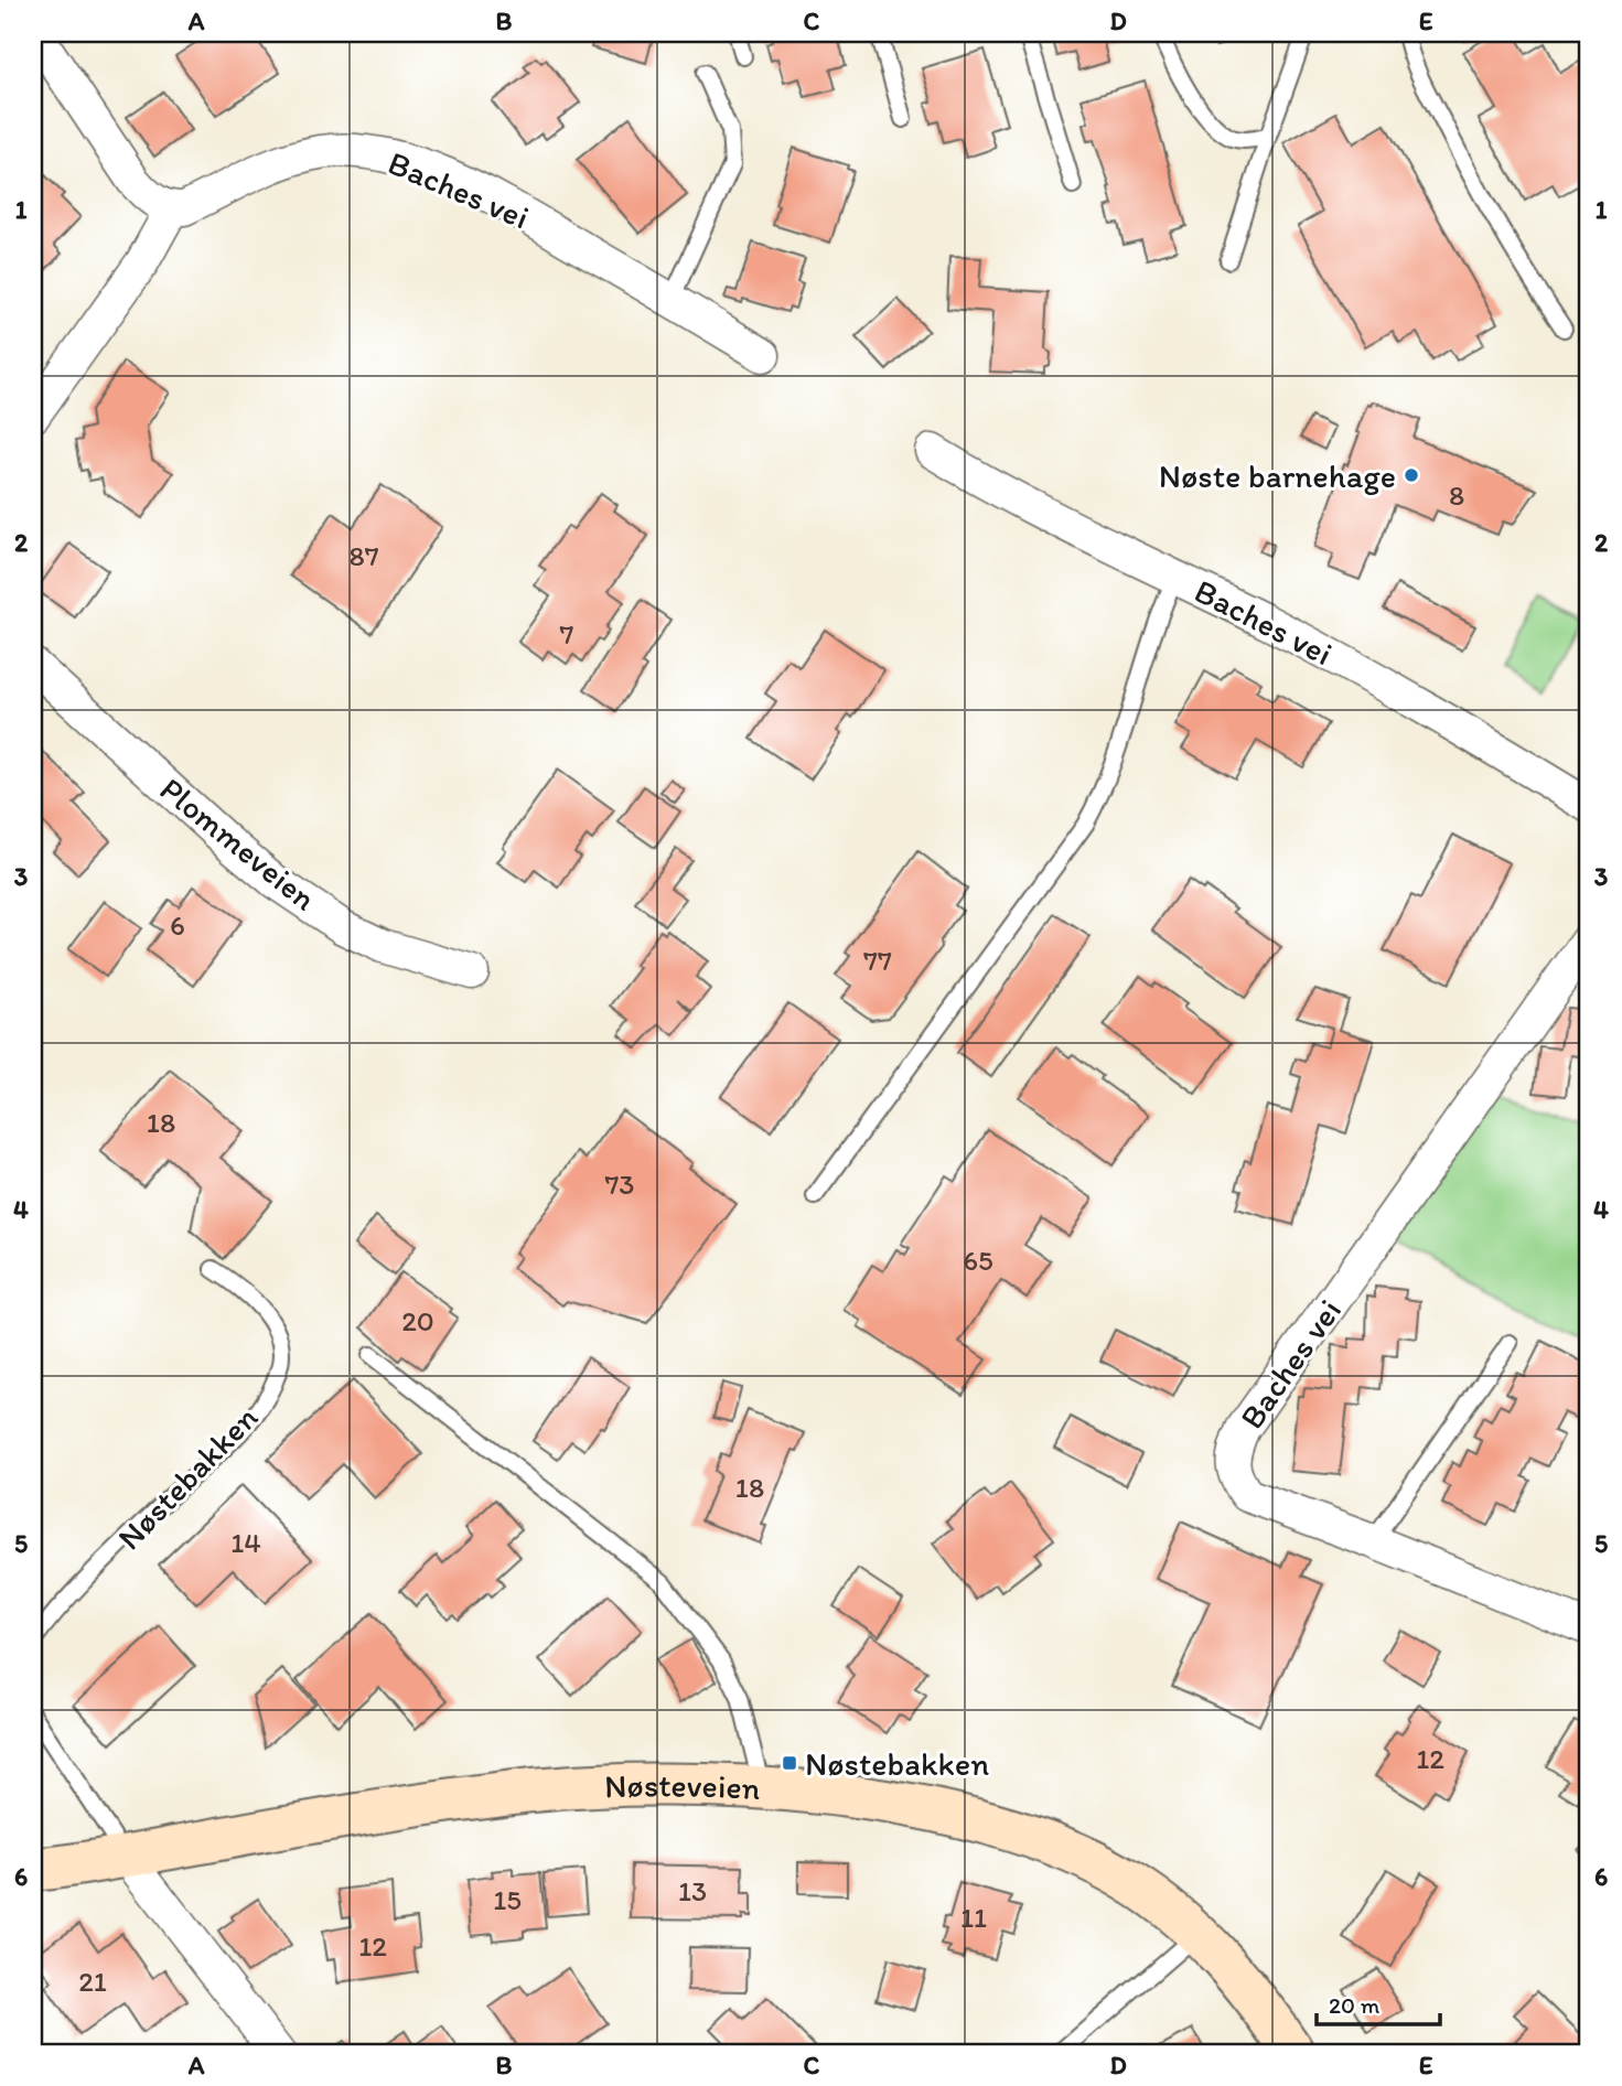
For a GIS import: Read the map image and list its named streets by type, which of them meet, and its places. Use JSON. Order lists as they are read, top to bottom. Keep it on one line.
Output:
{"streets":{"main road":["Nøsteveien"],"street":["Baches vei","Plommeveien"],"lane":["Nøstebakken"]},"places":{"other":["Nøste barnehage"],"transit":["Nøstebakken"]},"house_numbers":["8","87","7","6","77","18","73","65","20","18","14","12","13","15","11","12","21"],"scale_bar":"20 m","grid":{"columns":["A","B","C","D","E"],"rows":["1","2","3","4","5","6"]}}
